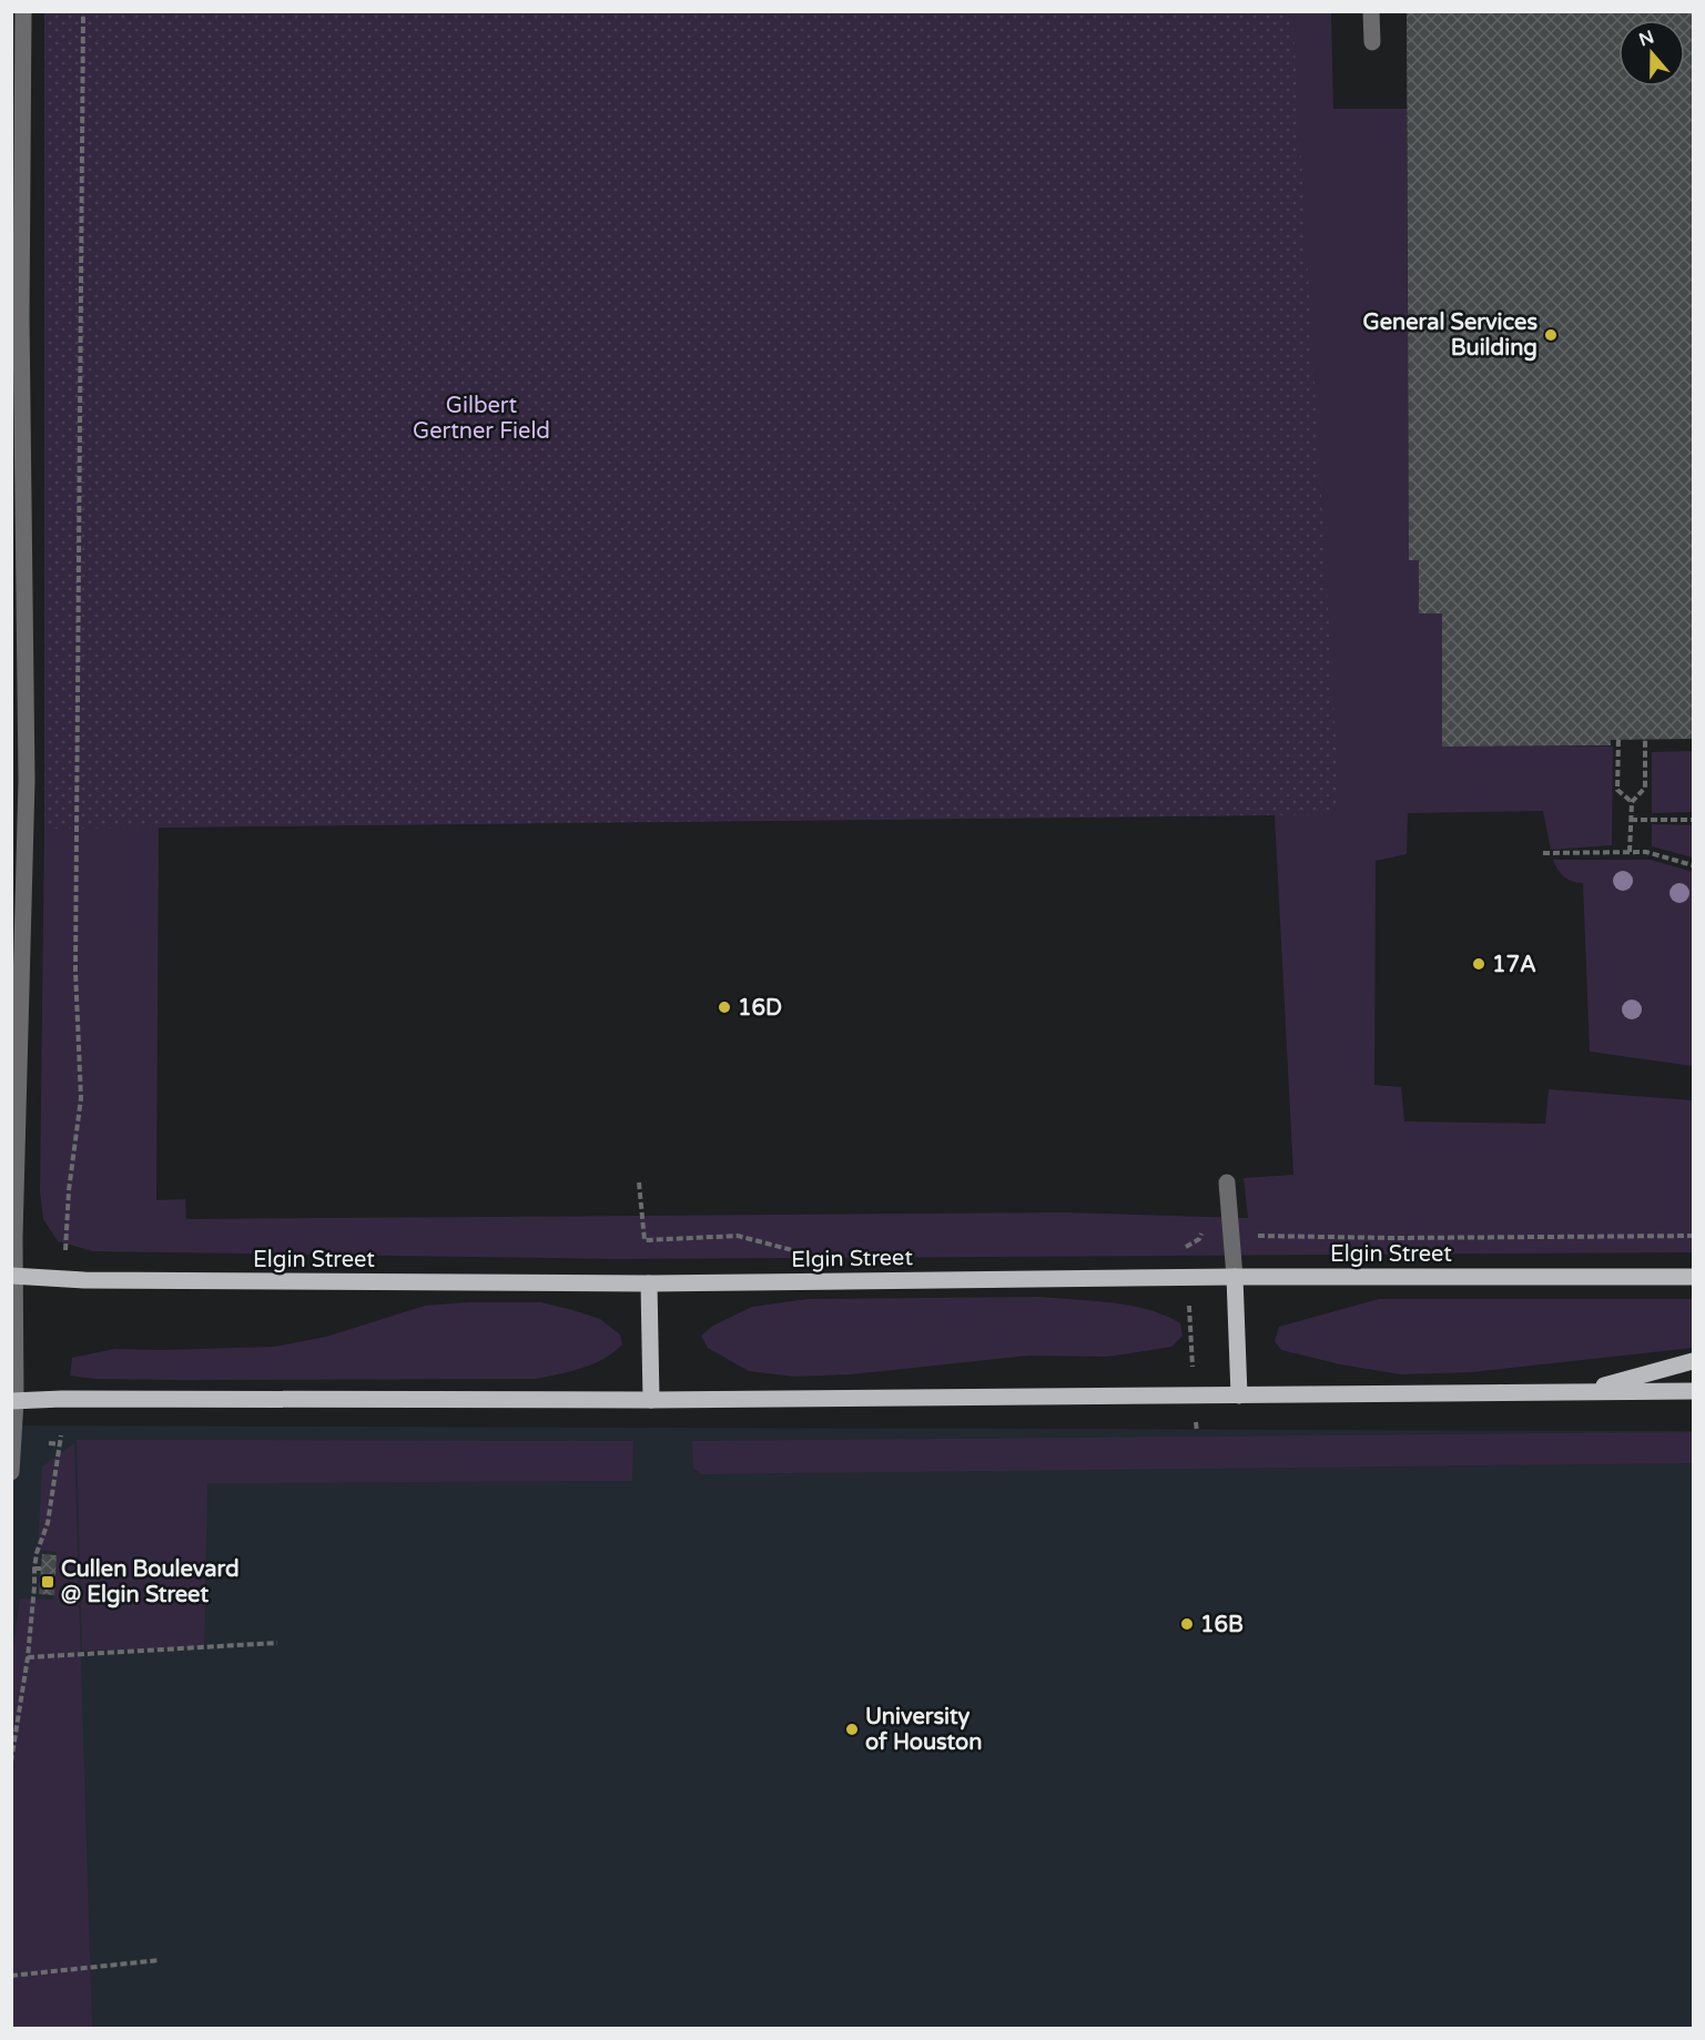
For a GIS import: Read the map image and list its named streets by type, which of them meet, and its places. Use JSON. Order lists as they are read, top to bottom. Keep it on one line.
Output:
{"streets":{"main road":["Elgin Street"]},"parks":["Gilbert Gertner Field"],"places":{"other":["General Services Building","17A","16D","16B","University of Houston"],"transit":["Cullen Boulevard @ Elgin Street"]},"north":"top"}
